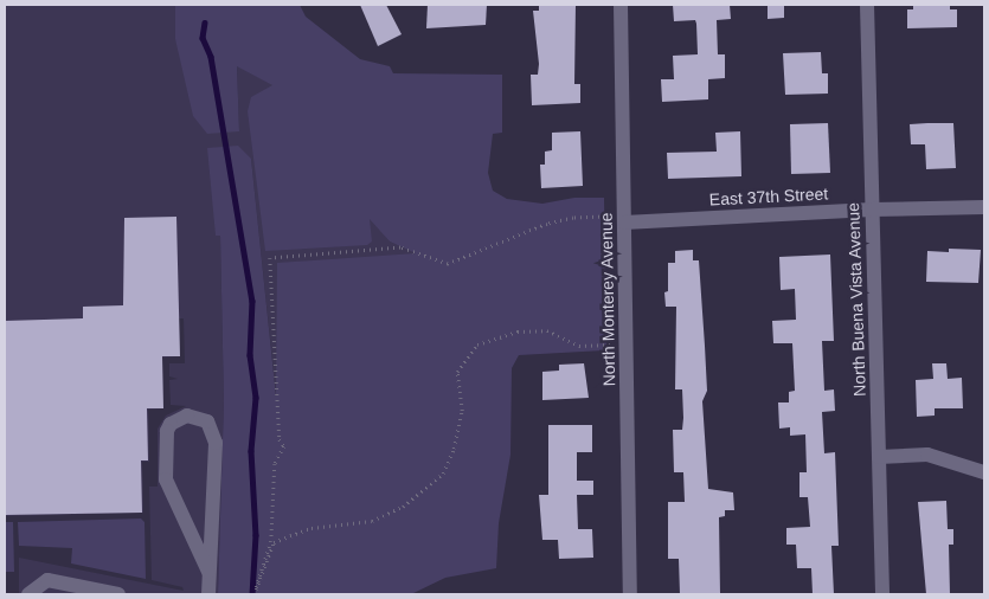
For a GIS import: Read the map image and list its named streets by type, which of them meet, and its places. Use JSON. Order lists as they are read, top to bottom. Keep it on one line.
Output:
{"streets":{"street":["East 37th Street","North Monterey Avenue","North Buena Vista Avenue"]},"crossings":[["East 37th Street","North Monterey Avenue"],["East 37th Street","North Buena Vista Avenue"]]}
